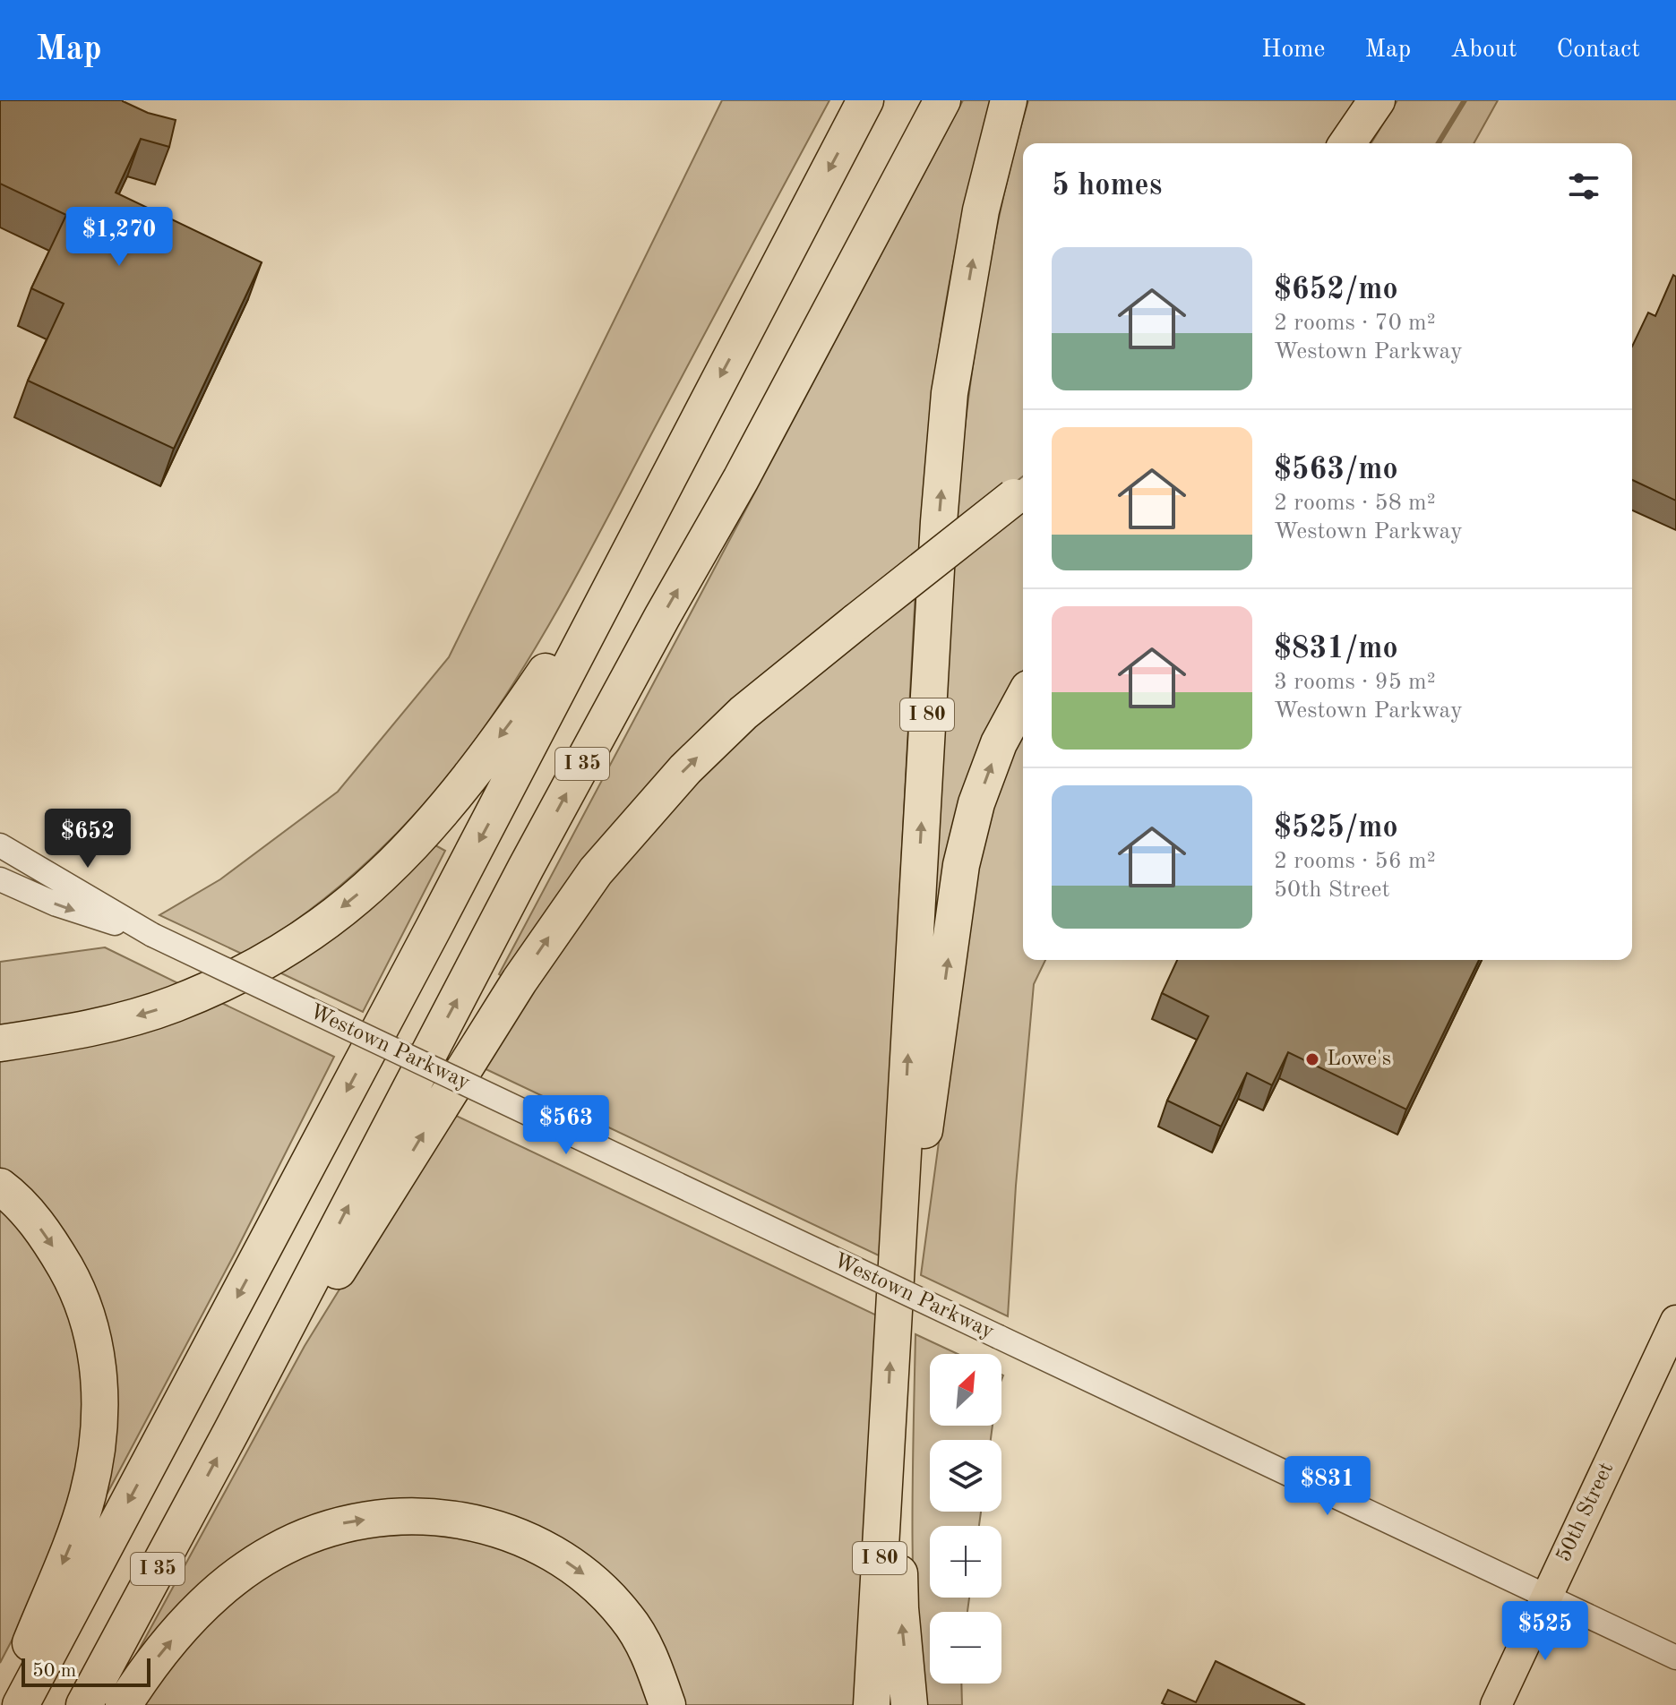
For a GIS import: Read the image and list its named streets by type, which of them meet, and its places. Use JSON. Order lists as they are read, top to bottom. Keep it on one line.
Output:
{"streets":{"highway":["I 80","I 35"],"main road":["50th Street"],"street":["Westown Parkway"]},"crossings":[["Westown Parkway","50th Street"]],"places":["Lowe's"],"scale_bar":"50 m","north":"top right","page":{"header":"Map","nav":["Home","Map","About","Contact"],"heading":"5 homes","price":["$1,270","$652","$563","$831","$525"],"list":[{"name":"$652/mo","note":"2 rooms · 70 m² · Westown Parkway"},{"name":"$563/mo","note":"2 rooms · 58 m² · Westown Parkway"},{"name":"$831/mo","note":"3 rooms · 95 m² · Westown Parkway"},{"name":"$525/mo","note":"2 rooms · 56 m² · 50th Street"}],"map_buttons":["+","−"],"scale":"50 m"}}
